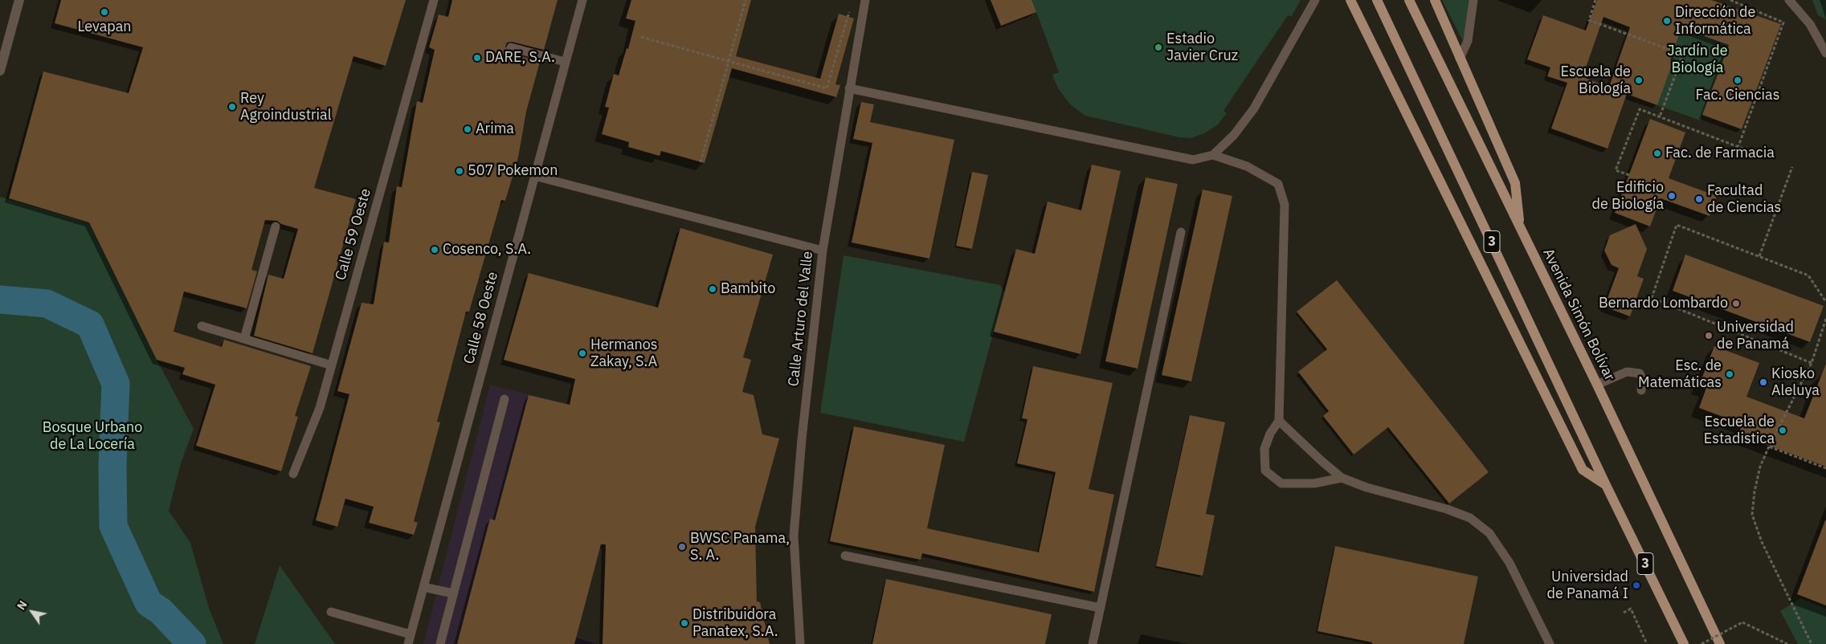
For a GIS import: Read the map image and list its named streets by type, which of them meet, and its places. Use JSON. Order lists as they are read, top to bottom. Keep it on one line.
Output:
{"streets":{"main road":["3","Avenida Simón Bolívar"],"lane":["Calle 59 Oeste","Calle 58 Oeste","Calle Arturo del Valle"]},"parks":["Jardín de Biología","Bosque Urbano de La Locería"],"places":["Levapan","Dirección de Informática","Estadio Javier Cruz","DARE, S.A.","Escuela de Biología","Fac. Ciencias","Rey Agroindustrial","Arima","Fac. de Farmacia","507 Pokemon","Edificio de Biología","Facultad de Ciencias","Cosenco, S.A.","Bambito","Bernardo Lombardo","Universidad de Panamá","Hermanos Zakay, S.A","Esc. de Matemáticas","Kiosko Aleluya","Escuela de Estadistica","BWSC Panama, S. A.","Universidad de Panamá I","Distribuidora Panatex, S.A."],"north":"top left"}
